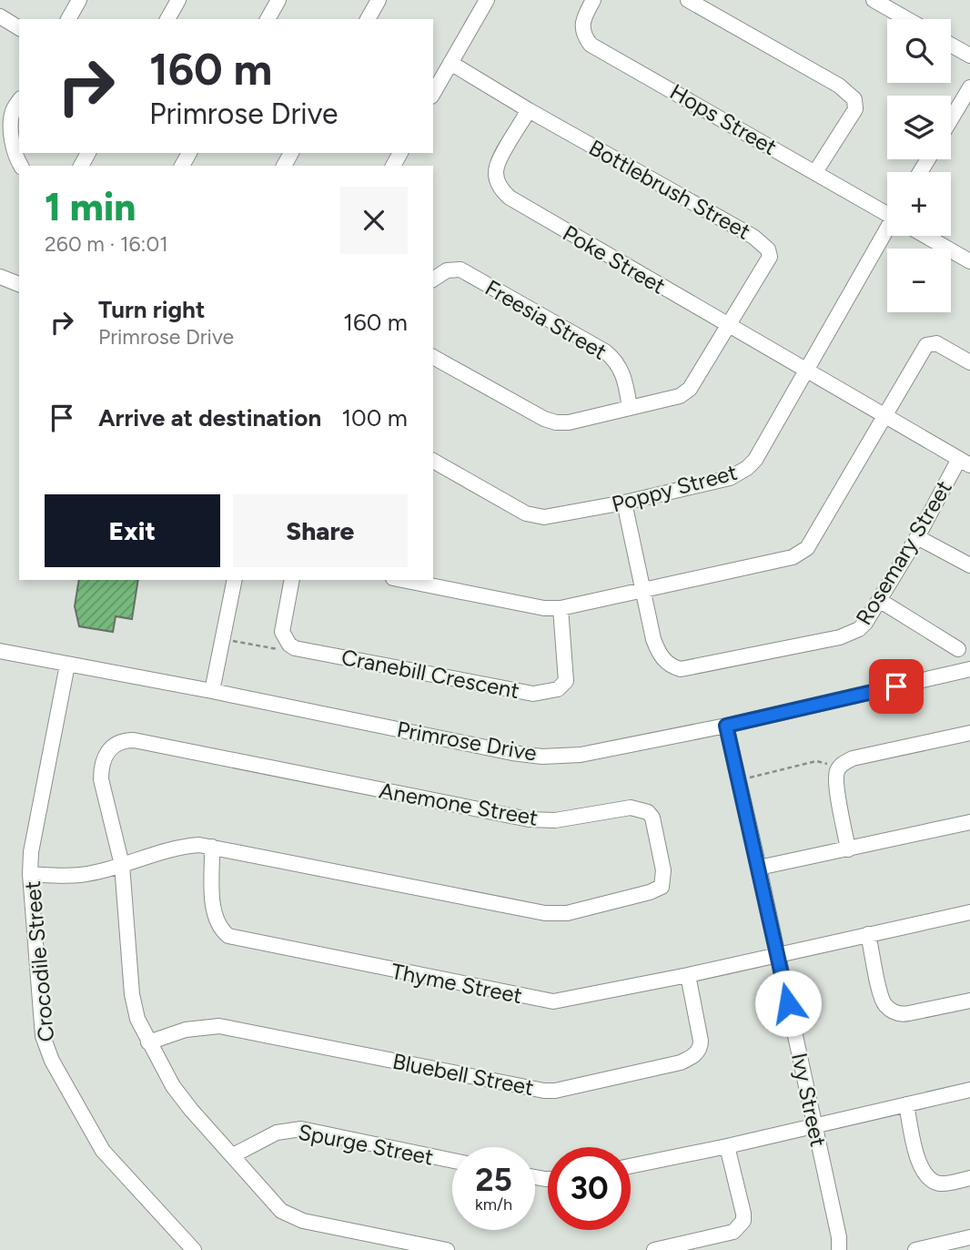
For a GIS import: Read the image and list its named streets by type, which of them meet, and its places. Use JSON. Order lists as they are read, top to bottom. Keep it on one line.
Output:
{"streets":{"street":["Hops Street","Bottlebrush Street","Poke Street","Freesia Street","Poppy Street","Rosemary Street","Cranebill Crescent","Primrose Drive","Anemone Street","Crocodile Street","Thyme Street","Bluebell Street","Ivy Street","Spurge Street"]},"crossings":[["Bottlebrush Street","Poke Street"],["Bottlebrush Street","Freesia Street"],["Poke Street","Poppy Street"],["Poke Street","Rosemary Street"],["Poppy Street","Rosemary Street"],["Primrose Drive","Crocodile Street"],["Primrose Drive","Ivy Street"],["Anemone Street","Crocodile Street"],["Anemone Street","Thyme Street"],["Thyme Street","Bluebell Street"],["Thyme Street","Ivy Street"]],"page":{"map_buttons":["+","−"],"turn":["160 m","Primrose Drive"],"heading":["1 min","260 m · 16:01"],"list":[{"name":"Turn right","note":"Primrose Drive","value":"160 m"},{"name":"Arrive at destination","value":"100 m"}],"buttons":["Exit","Share"],"speed":"25 km/h","limit":"30"}}
